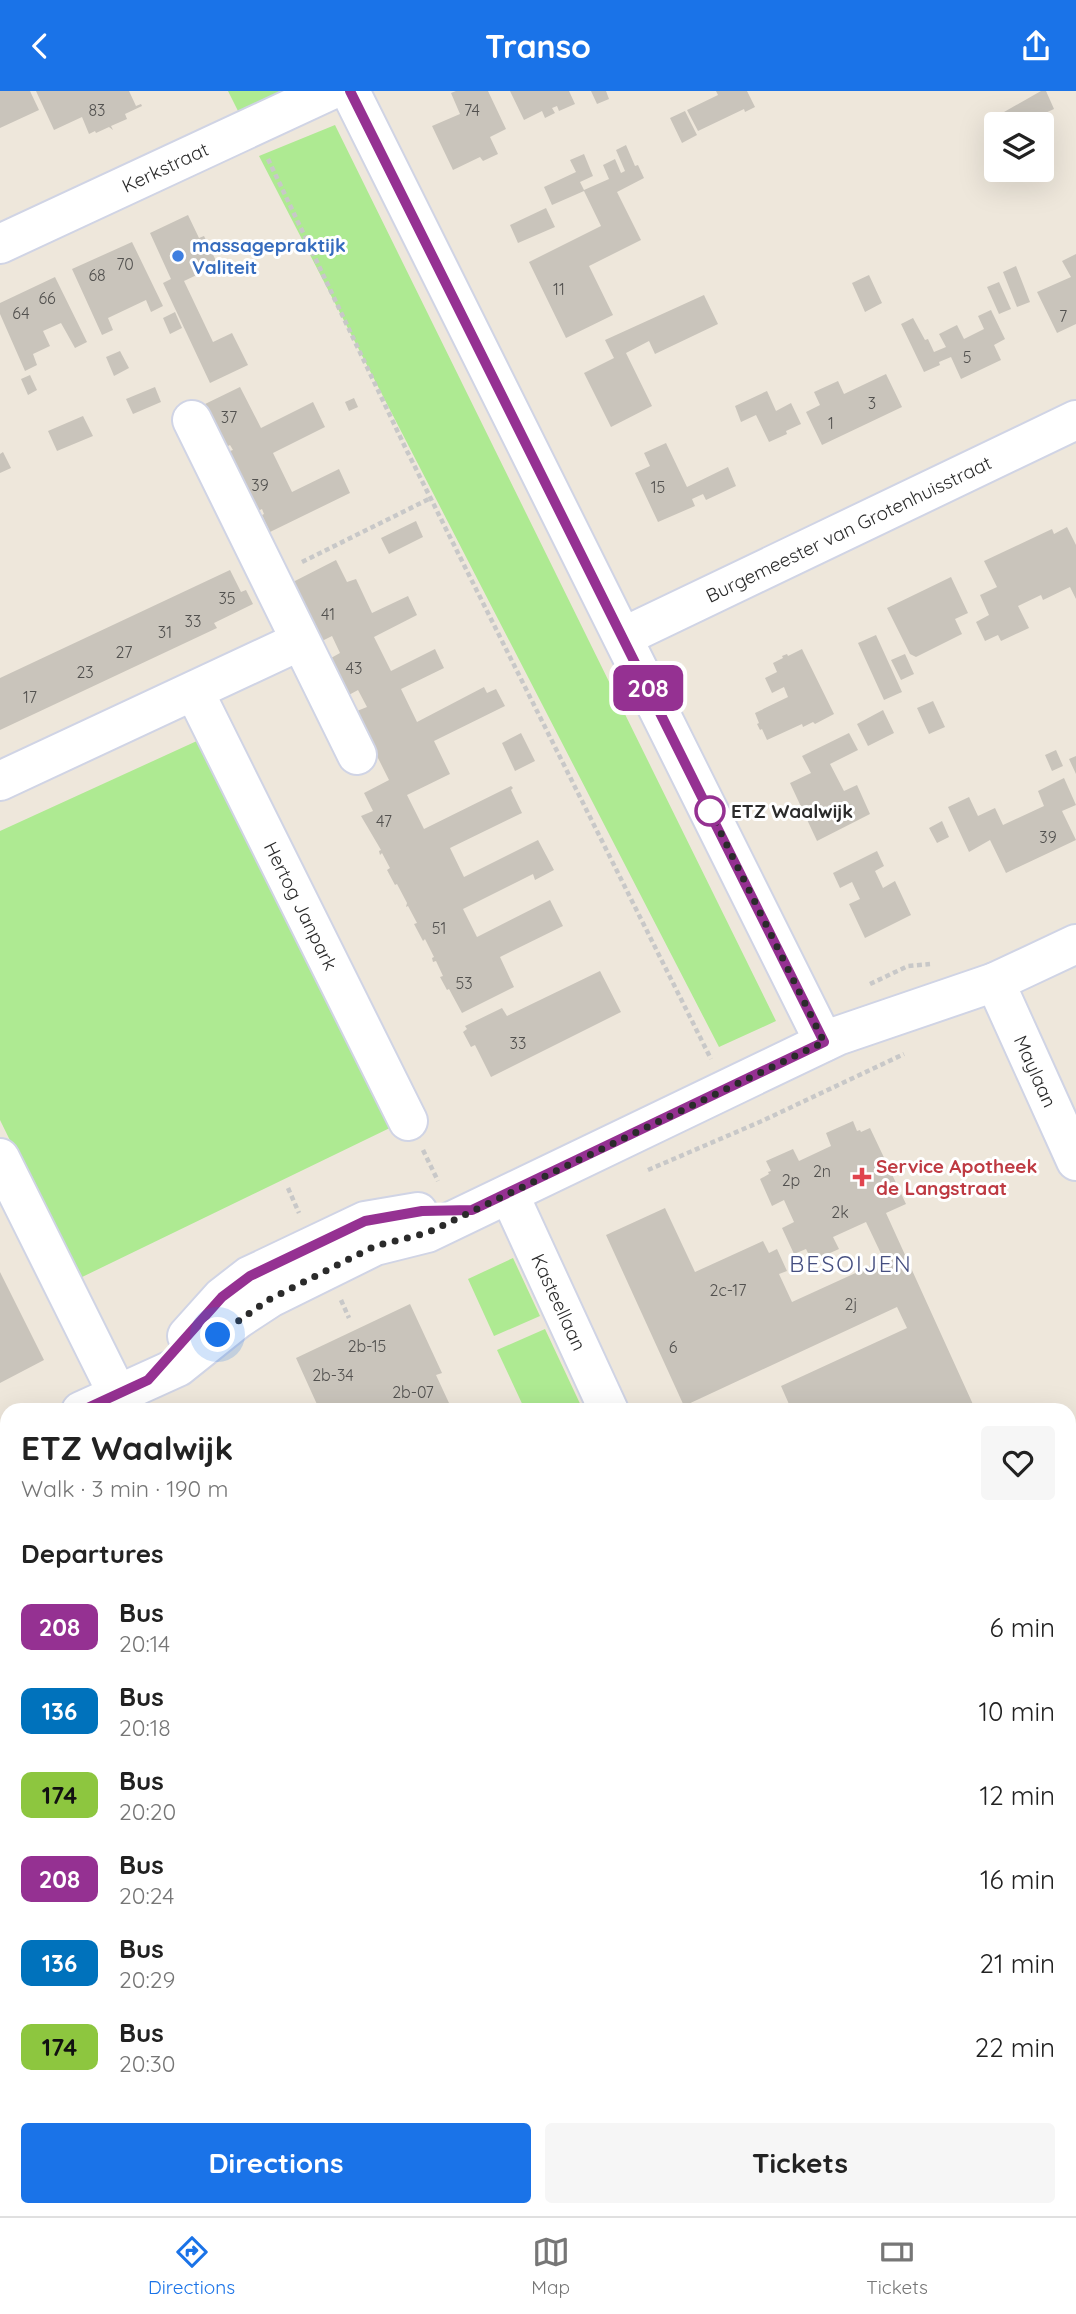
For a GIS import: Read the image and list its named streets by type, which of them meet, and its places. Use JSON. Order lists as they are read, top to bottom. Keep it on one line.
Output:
{"streets":{"street":["Kerkstraat","Burgemeester van Grotenhuisstraat","Hertog Janpark","Maylaan","Kasteellaan"]},"districts":["BESOIJEN"],"places":{"other":["massagepraktijk Valiteit","ETZ Waalwijk"],"health":["Service Apotheek de Langstraat"]},"lines":["bus line 208"],"house_numbers":["83","74","70","68","11","66","64","7","5","3","37","1","39","15","35","41","33","31","27","43","23","17","47","39","51","53","33","2n","2p","2k","2c-17","2j","2b-15","6","2b-34","2b-07"],"page":{"header":"Transo","on_map":"208","heading":[["ETZ Waalwijk","Walk · 3 min · 190 m"],"Departures"],"list":[{"mark":"208","name":"Bus","note":"20:14","value":"6 min"},{"mark":"136","name":"Bus","note":"20:18","value":"10 min"},{"mark":"174","name":"Bus","note":"20:20","value":"12 min"},{"mark":"208","name":"Bus","note":"20:24","value":"16 min"},{"mark":"136","name":"Bus","note":"20:29","value":"21 min"},{"mark":"174","name":"Bus","note":"20:30","value":"22 min"}],"buttons":["Directions","Tickets"],"tabs":["Directions","Map","Tickets"]}}
